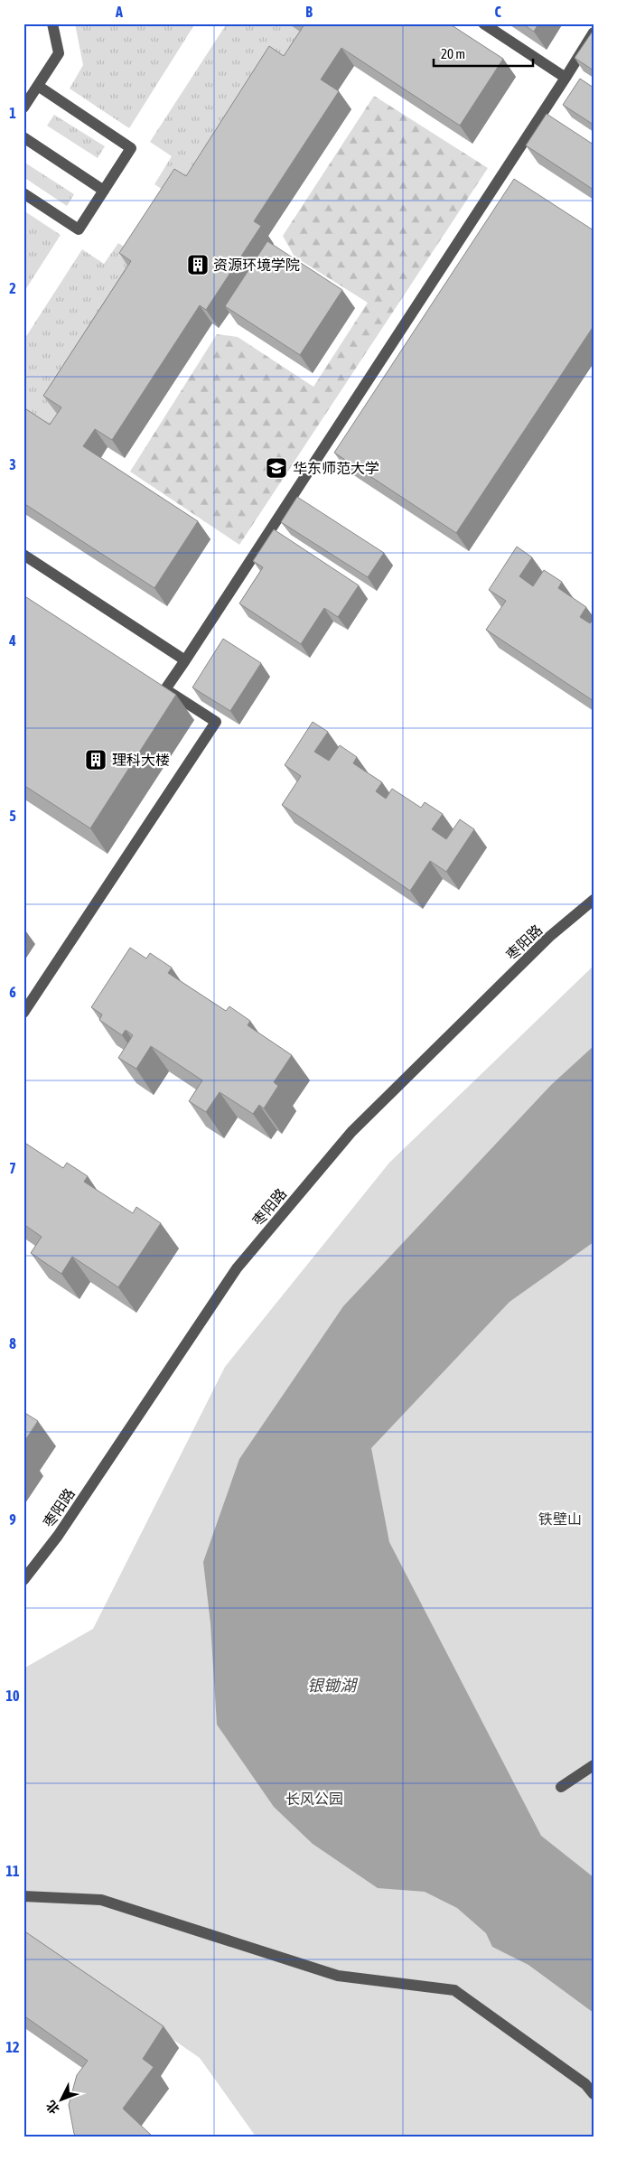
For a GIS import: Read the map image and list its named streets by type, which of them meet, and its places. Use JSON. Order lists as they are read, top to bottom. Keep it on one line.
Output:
{"streets":{"street":["枣阳路"]},"water":["银锄湖"],"parks":["铁壁山","长风公园"],"places":{"building":["资源环境学院","理科大楼"],"school or university":["华东师范大学"]},"scale_bar":"20 m","north":"bottom left","grid":{"columns":["A","B","C"],"rows":["1","2","3","4","5","6","7","8","9","10","11","12"]}}
